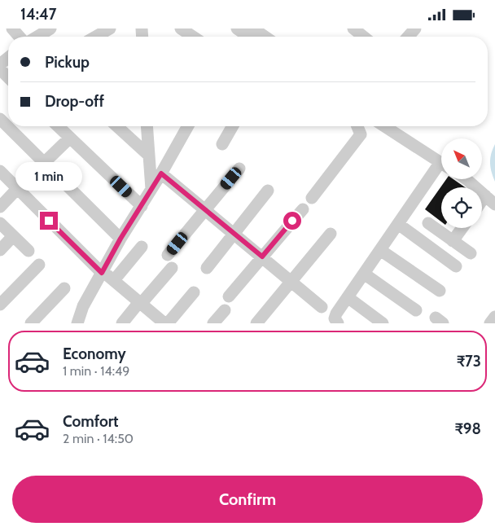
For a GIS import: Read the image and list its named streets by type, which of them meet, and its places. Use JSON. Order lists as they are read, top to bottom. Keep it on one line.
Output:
{"north":"top left","page":{"status":"14:47","banner":["Pickup","Drop-off"],"bubble":"1 min","list":[{"name":"Economy","note":"1 min · 14:49","value":"₹73"},{"name":"Comfort","note":"2 min · 14:50","value":"₹98"}],"buttons":"Confirm"}}
